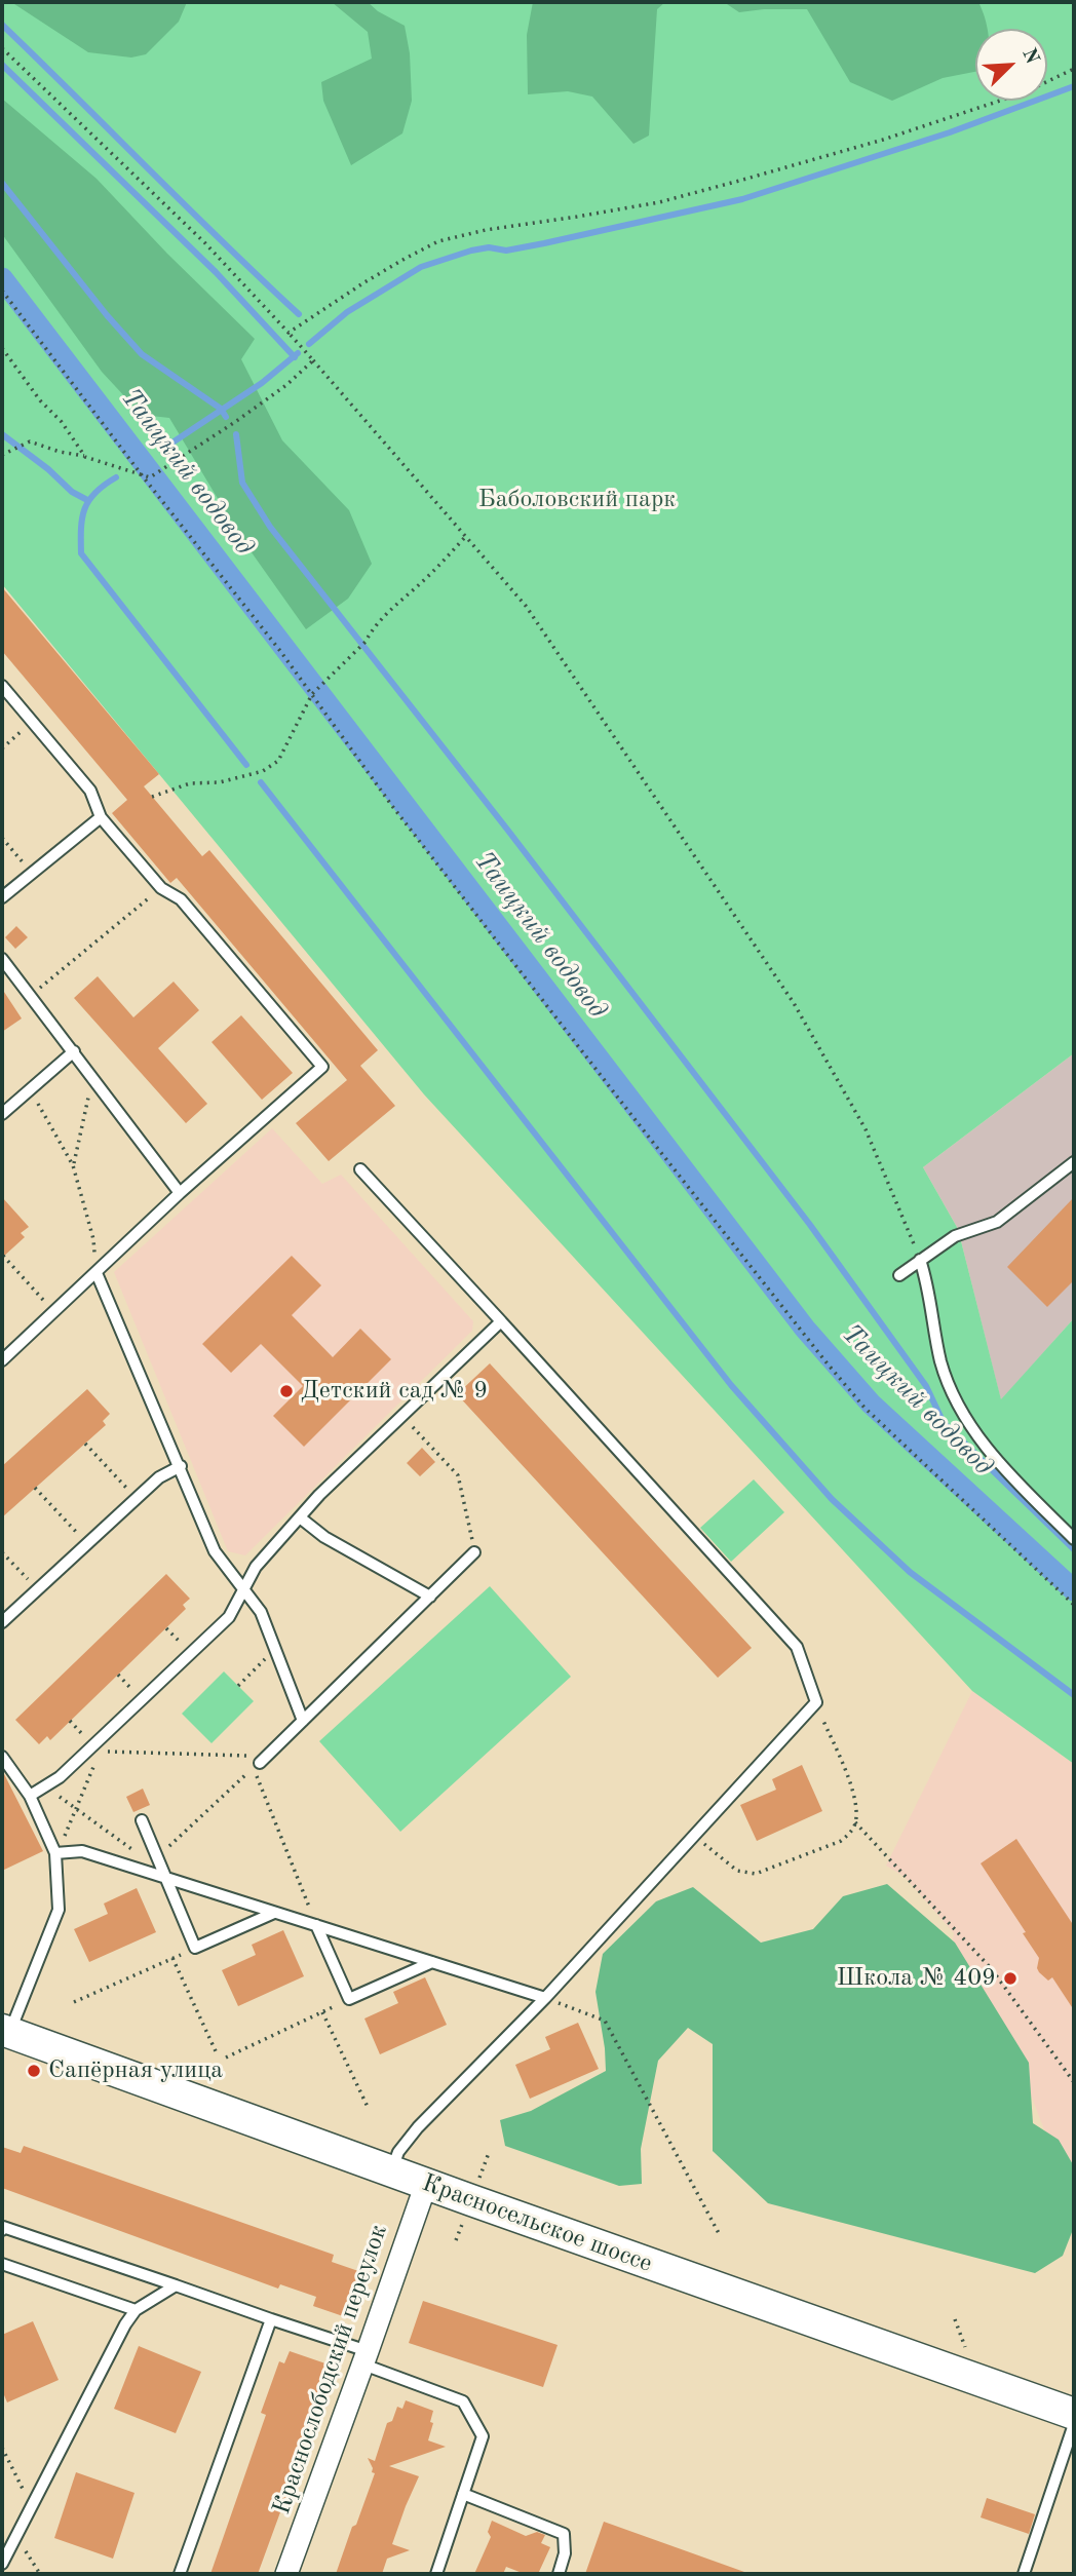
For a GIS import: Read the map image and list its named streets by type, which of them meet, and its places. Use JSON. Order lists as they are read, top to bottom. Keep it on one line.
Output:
{"streets":{"main road":["Красносельское шоссе"],"street":["Краснослободский переулок"]},"crossings":[["Красносельское шоссе","Краснослободский переулок"]],"water":["Таицкий водовод"],"parks":["Баболовский парк"],"places":["Детский сад № 9","Школа № 409","Сапёрная улица"],"north":"top right"}
